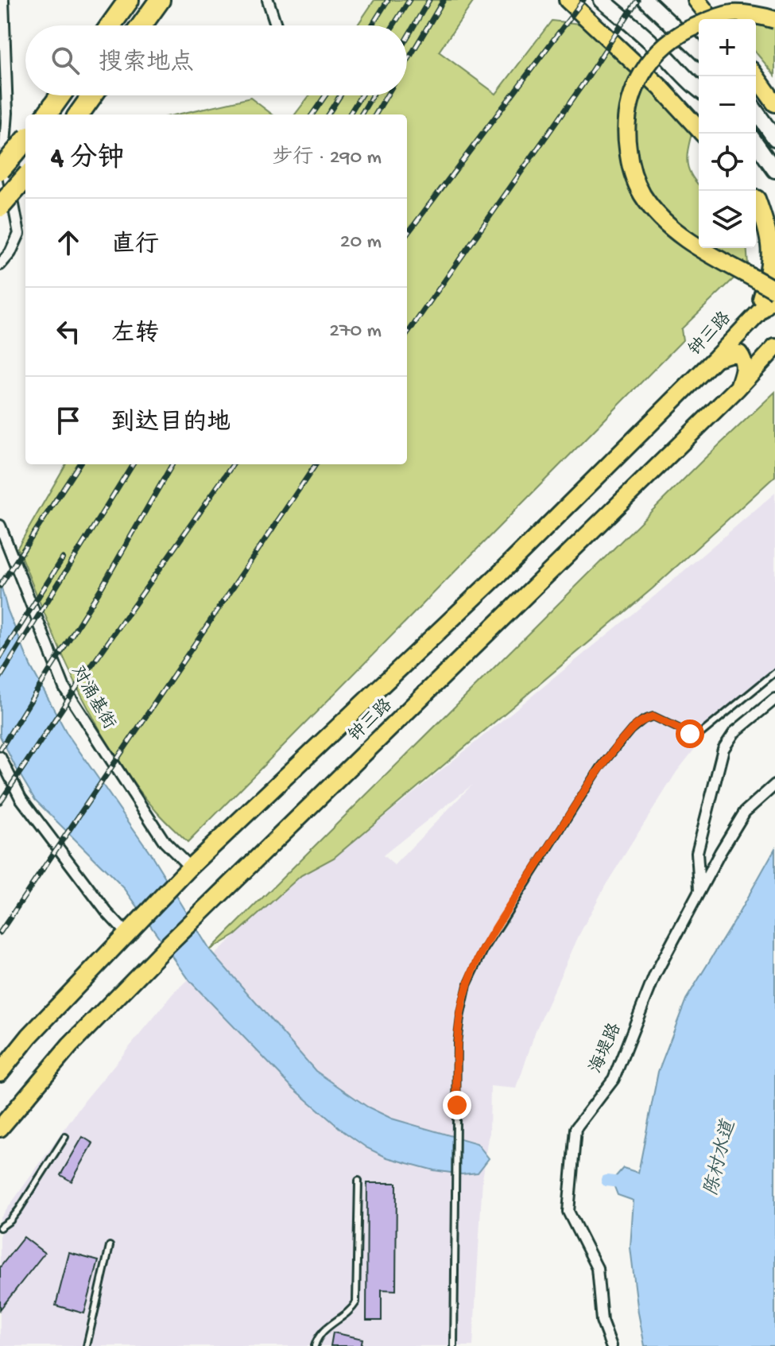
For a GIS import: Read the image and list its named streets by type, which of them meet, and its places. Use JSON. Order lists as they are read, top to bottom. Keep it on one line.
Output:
{"streets":{"main road":["钟三路"],"street":["对涌基街","海堤路"]},"crossings":[["钟三路","对涌基街"]],"water":["陈村水道"],"page":{"map_buttons":["+","−"],"search":"搜索地点","heading":["4 分钟","步行 · 290 m"],"list":[["直行","20 m"],["左转","270 m"],"到达目的地"]}}
